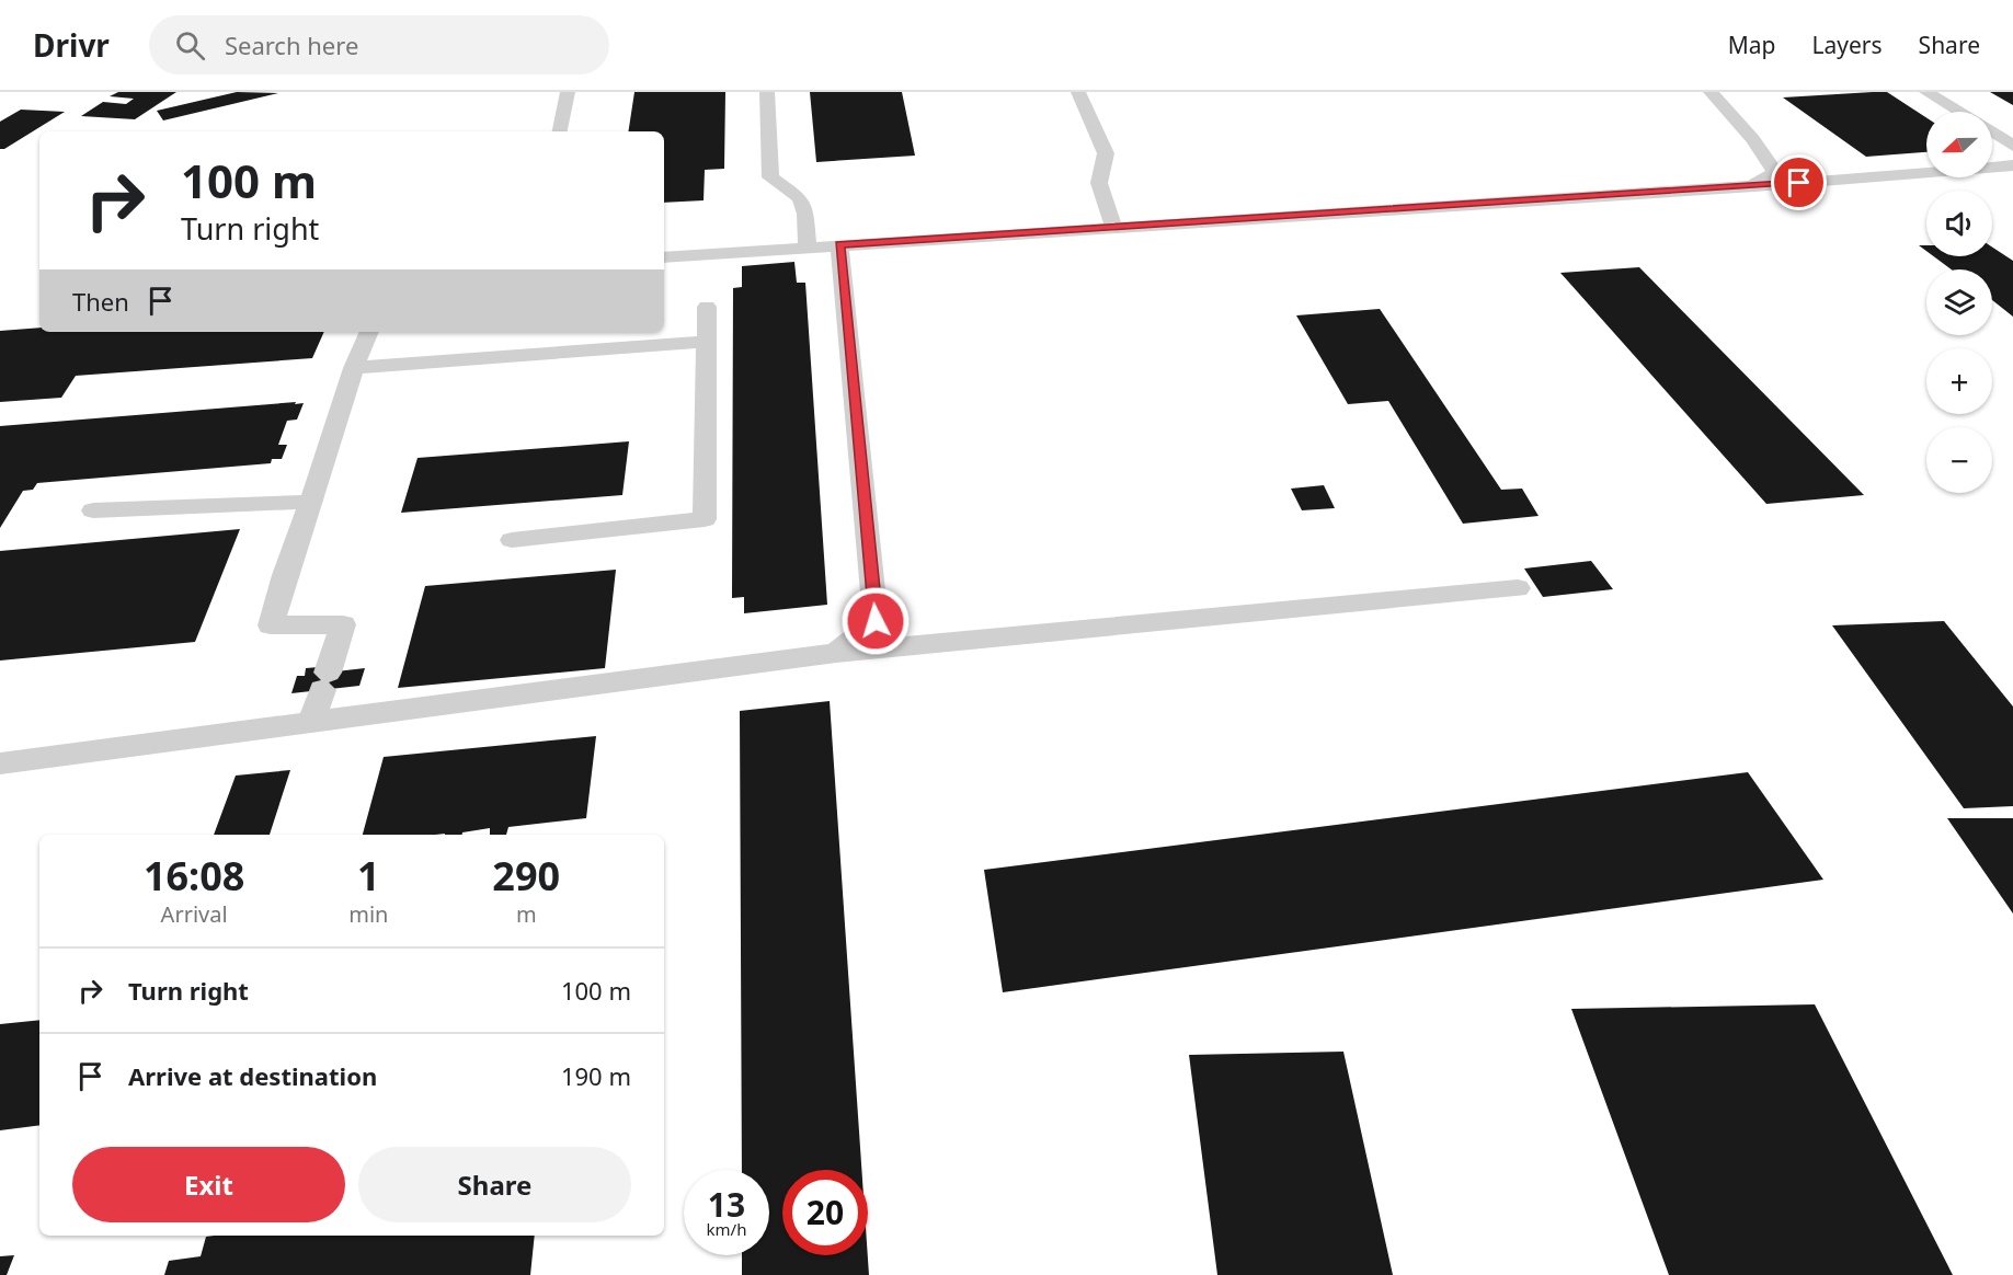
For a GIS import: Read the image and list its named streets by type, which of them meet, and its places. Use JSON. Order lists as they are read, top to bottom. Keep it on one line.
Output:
{"north":"left","page":{"header":"Drivr","search":"Search here","nav":["Map","Layers","Share"],"map_buttons":["+","−"],"turn":["100 m","Turn right"],"then":"Then","eta":["16:08","Arrival","1","min","290","m"],"list":[{"name":"Turn right","value":"100 m"},{"name":"Arrive at destination","value":"190 m"}],"buttons":["Exit","Share"],"speed":"13 km/h","limit":"20"}}
